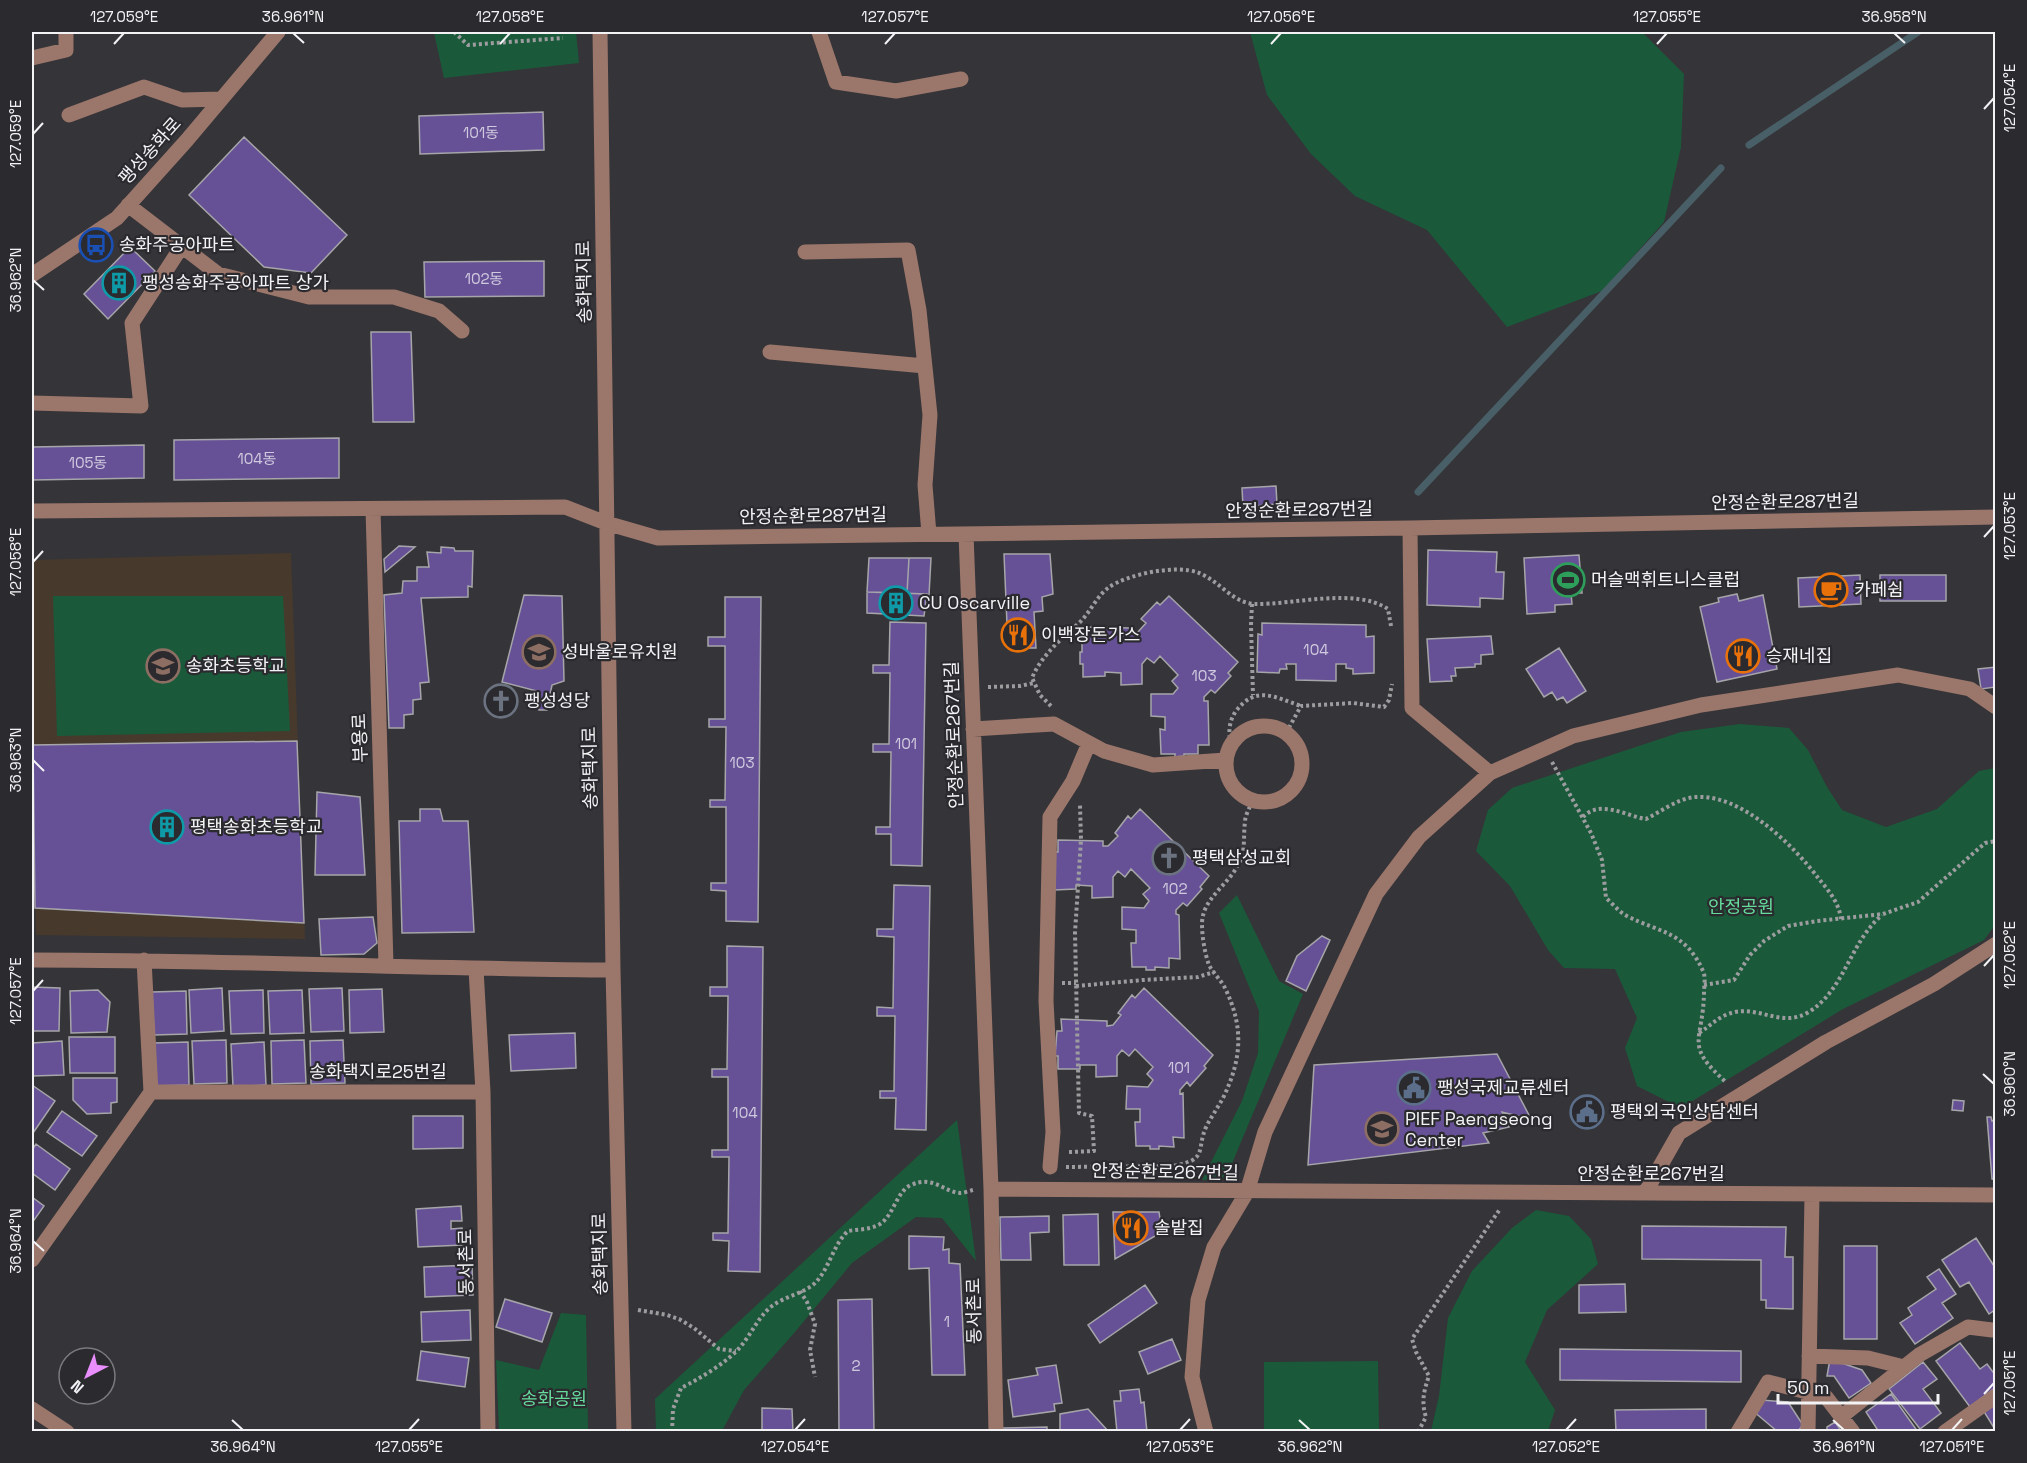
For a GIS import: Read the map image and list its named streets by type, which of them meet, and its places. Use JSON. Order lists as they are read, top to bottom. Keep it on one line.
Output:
{"streets":{"street":["팽성송화로","송화택지로","안정순환로287번길","안정순환로267번길","부용로","송화택지로25번길","동서촌로"]},"crossings":[["송화택지로","안정순환로287번길"],["안정순환로287번길","안정순환로267번길"],["안정순환로267번길","동서촌로"],["송화택지로25번길","동서촌로"]],"parks":["안정공원","송화공원"],"places":{"bus stop":["송화주공아파트"],"building":["팽성송화주공아파트 상가","CU Oscarville","평택송화초등학교"],"sports":["머슬맥휘트니스클럽"],"cafe":["카페쉼"],"restaurant":["이백장돈가스","승재네집","솔밭집"],"school or university":["성바울로유치원","송화초등학교","PIEF Paengseong Center"],"church":["팽성성당","평택삼성교회"],"public building":["팽성국제교류센터","평택외국인상담센터"]},"house_numbers":["101동","102동","104동","105동","104","103","101","103","102","101","104","1","2"],"scale_bar":"50 m","north":"bottom left","coordinates":["127.059°E","36.961°N","127.058°E","127.057°E","127.056°E","127.055°E","36.958°N","127.054°E","36.962°N","127.053°E","36.963°N","127.052°E","36.960°N","36.964°N","127.051°E"]}
